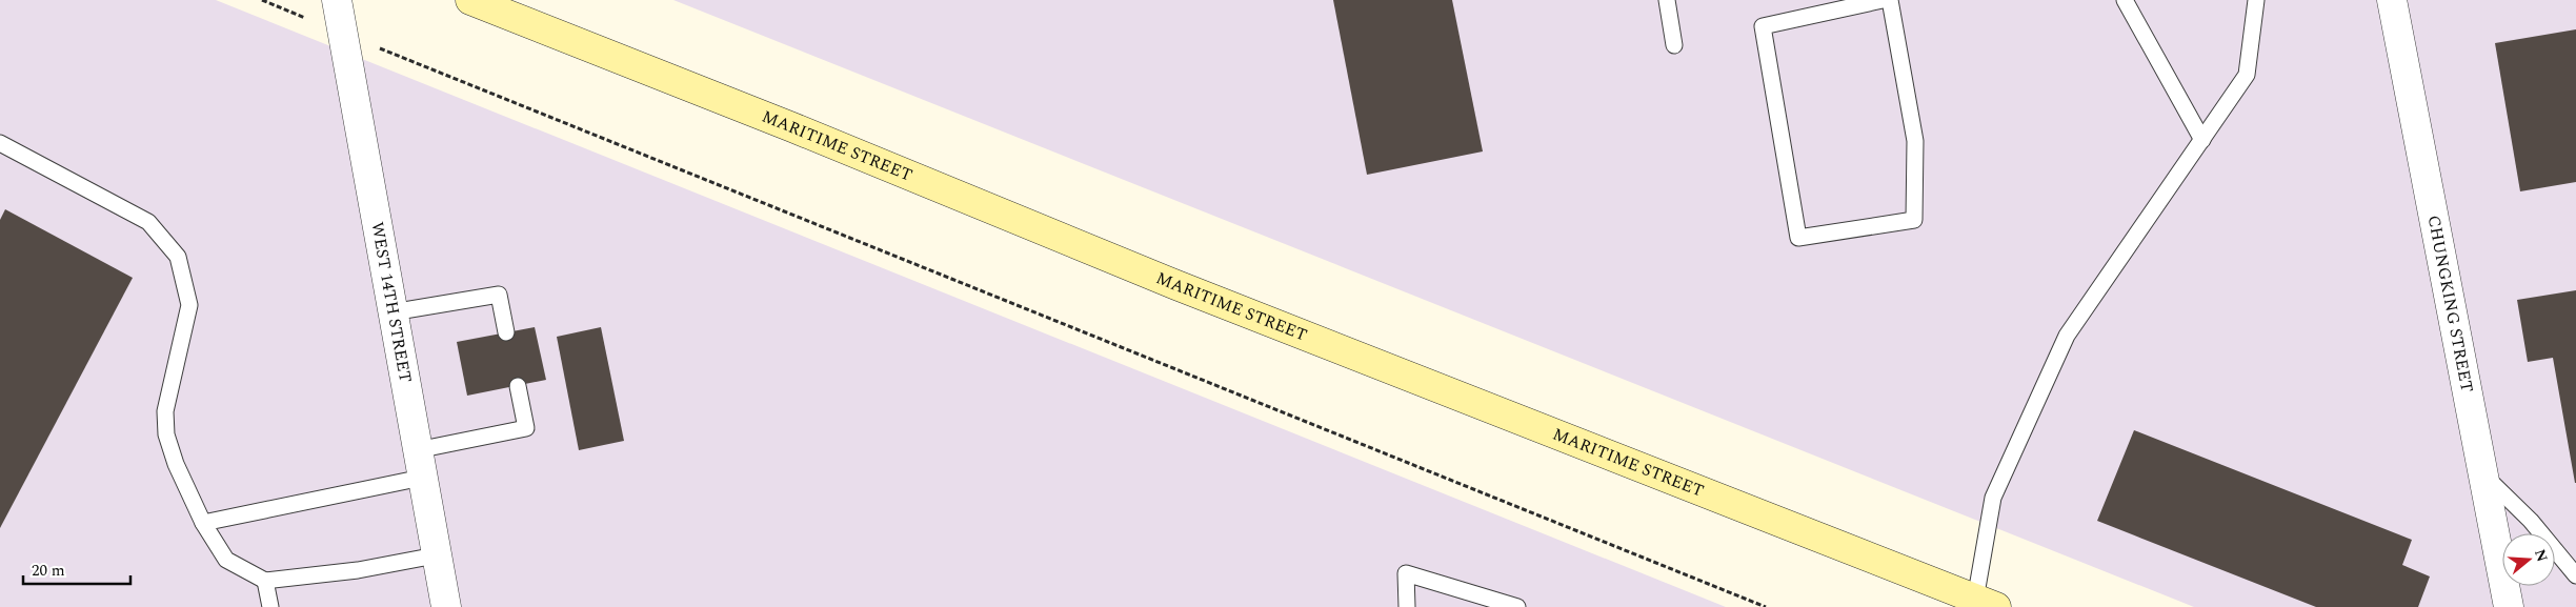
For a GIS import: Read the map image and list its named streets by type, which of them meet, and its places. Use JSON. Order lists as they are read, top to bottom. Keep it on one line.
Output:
{"streets":{"main road":["MARITIME STREET"],"street":["CHUNGKING STREET","WEST 14TH STREET"]},"scale_bar":"20 m","north":"right"}
